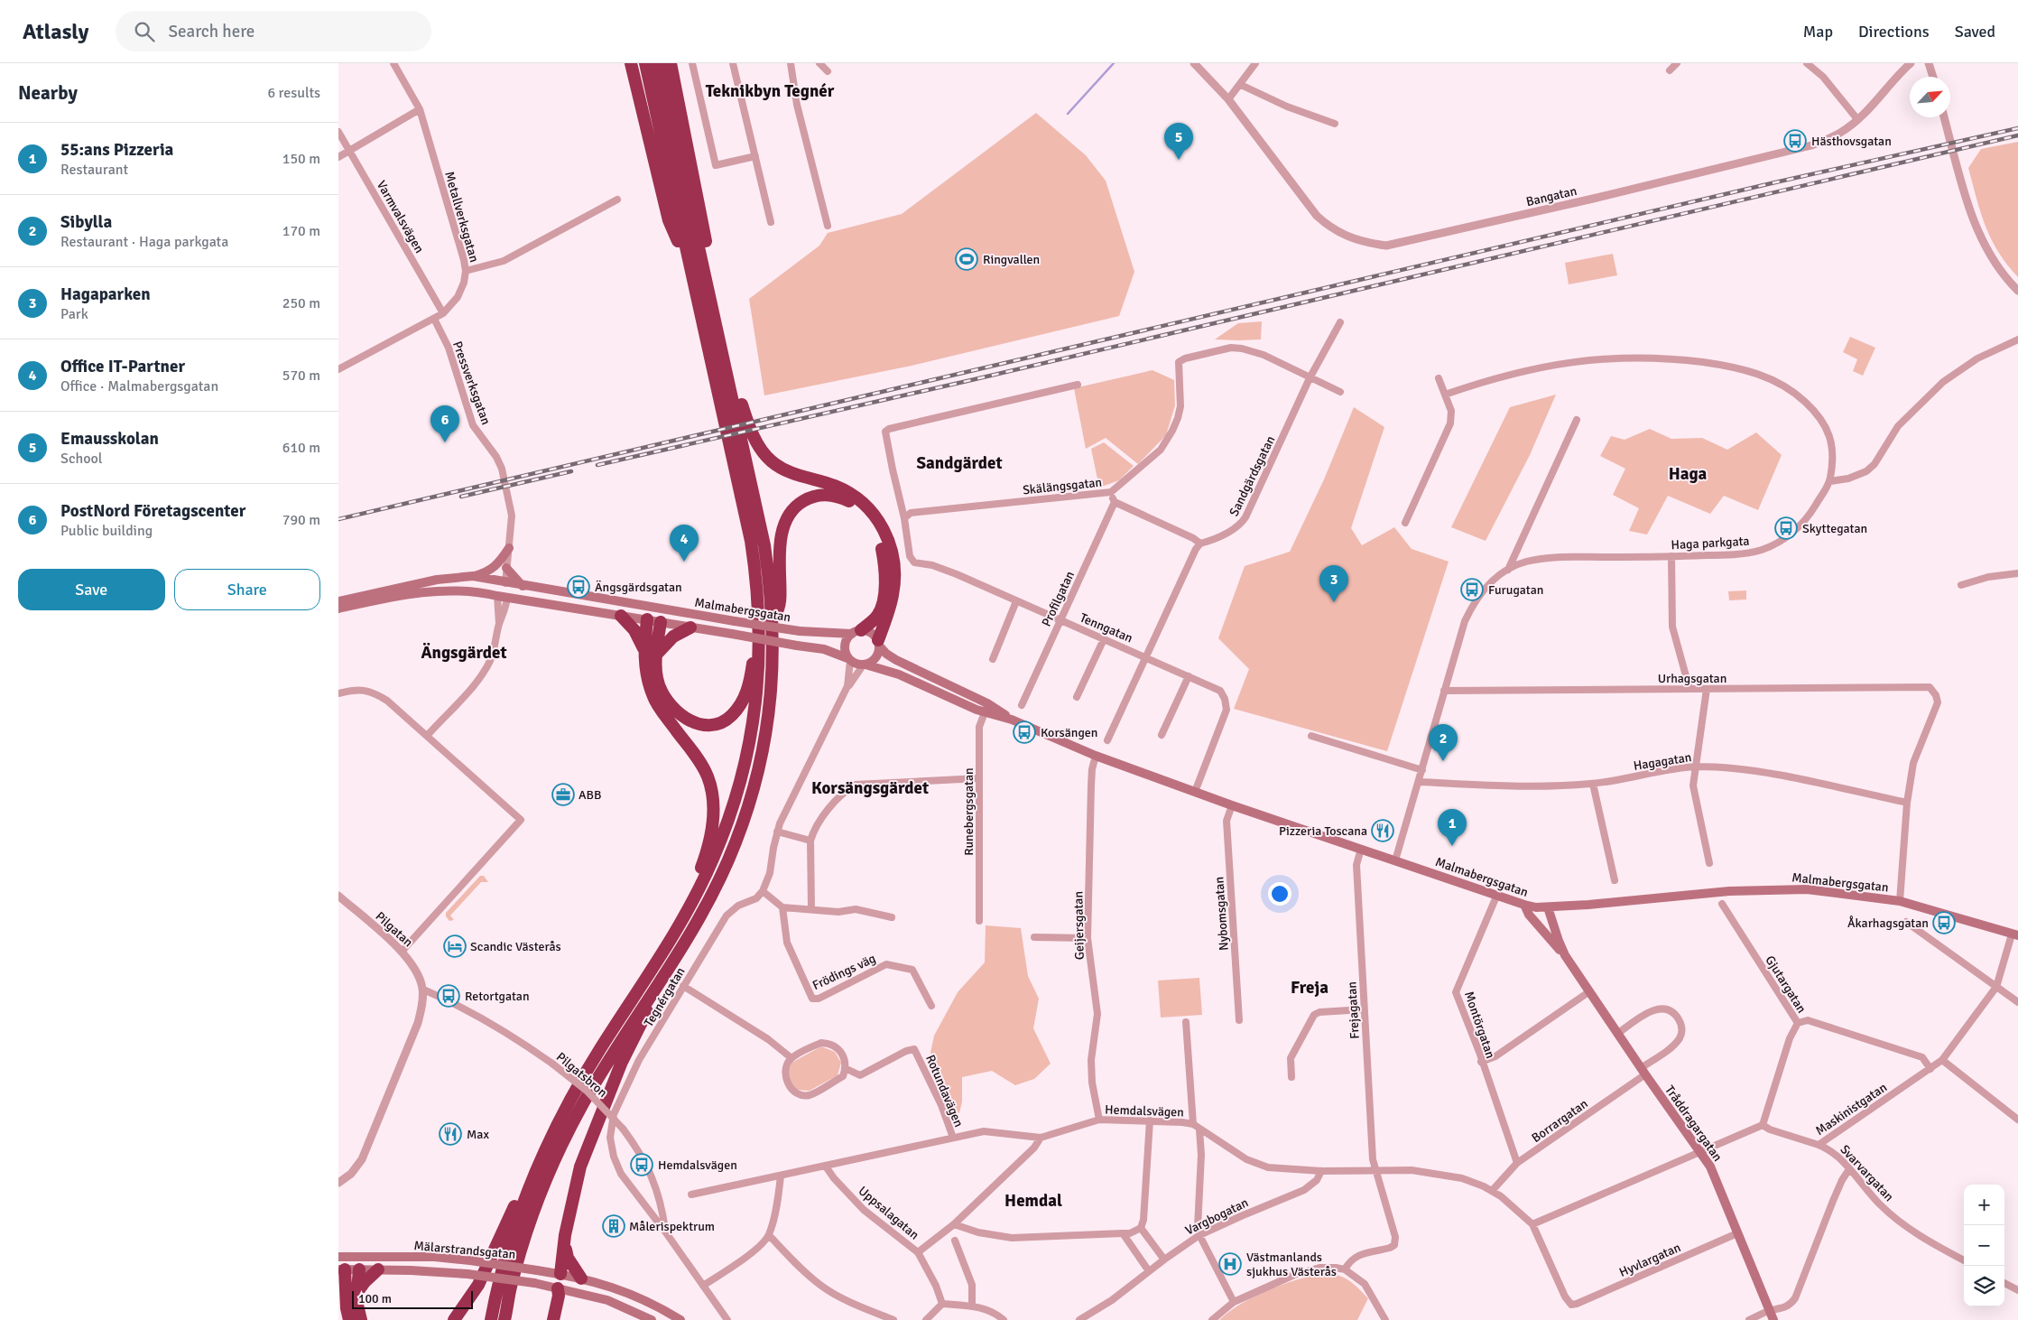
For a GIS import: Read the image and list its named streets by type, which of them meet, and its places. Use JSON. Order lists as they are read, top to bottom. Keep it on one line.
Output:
{"streets":{"main road":["Malmabergsgatan","Tråddragargatan","Mälarstrandsgatan"],"street":["Bangatan","Varmvalsvägen","Metallverksgatan","Pressverksgatan","Sandgärdsgatan","Skälängsgatan","Haga parkgata","Profilgatan","Tenngatan","Urhagsgatan","Hagagatan","Runebergsgatan","Nybomsgatan","Geijersgatan","Pilgatan","Frödings väg","Gjutargatan","Tegnérgatan","Frejagatan","Montörgatan","Pilgatsbron","Rotundavägen","Maskinistgatan","Hemdalsvägen","Borrargatan","Svarvargatan","Uppsalagatan","Vargbogatan","Hyvlargatan"]},"crossings":[["Varmvalsvägen","Metallverksgatan"],["Metallverksgatan","Pressverksgatan"],["Pressverksgatan","Malmabergsgatan"],["Sandgärdsgatan","Skälängsgatan"],["Skälängsgatan","Tenngatan"],["Haga parkgata","Malmabergsgatan"],["Haga parkgata","Urhagsgatan"],["Haga parkgata","Hagagatan"],["Profilgatan","Tenngatan"],["Malmabergsgatan","Tenngatan"],["Malmabergsgatan","Runebergsgatan"],["Malmabergsgatan","Nybomsgatan"],["Malmabergsgatan","Geijersgatan"],["Malmabergsgatan","Frejagatan"],["Malmabergsgatan","Montörgatan"],["Malmabergsgatan","Maskinistgatan"],["Malmabergsgatan","Tråddragargatan"],["Urhagsgatan","Hagagatan"],["Geijersgatan","Hemdalsvägen"],["Pilgatan","Pilgatsbron"],["Gjutargatan","Maskinistgatan"],["Tegnérgatan","Pilgatsbron"],["Frejagatan","Hemdalsvägen"],["Montörgatan","Borrargatan"],["Rotundavägen","Hemdalsvägen"],["Maskinistgatan","Svarvargatan"],["Hemdalsvägen","Borrargatan"],["Hemdalsvägen","Uppsalagatan"],["Hemdalsvägen","Vargbogatan"],["Hemdalsvägen","Hyvlargatan"],["Borrargatan","Tråddragargatan"],["Tråddragargatan","Hyvlargatan"]],"districts":["Teknikbyn Tegnér","Sandgärdet","Haga","Ängsgärdet","Korsängsgärdet","Freja","Hemdal"],"places":{"bus stop":["Hästhovsgatan","Skyttegatan","Ängsgärdsgatan","Furugatan","Korsängen","Åkarhagsgatan","Retortgatan","Hemdalsvägen"],"sports":["Ringvallen"],"office":["ABB"],"restaurant":["Pizzeria Toscana","Max"],"hotel":["Scandic Västerås"],"building":["Målerispektrum"],"hospital":["Västmanlands sjukhus Västerås"]},"scale_bar":"100 m","north":"top right","page":{"header":"Atlasly","search":"Search here","nav":["Map","Directions","Saved"],"heading":["Nearby","6 results"],"list":[{"mark":"1","name":"55:ans Pizzeria","note":"Restaurant","value":"150 m"},{"mark":"2","name":"Sibylla","note":"Restaurant · Haga parkgata","value":"170 m"},{"mark":"3","name":"Hagaparken","note":"Park","value":"250 m"},{"mark":"4","name":"Office IT-Partner","note":"Office · Malmabergsgatan","value":"570 m"},{"mark":"5","name":"Emausskolan","note":"School","value":"610 m"},{"mark":"6","name":"PostNord Företagscenter","note":"Public building","value":"790 m"}],"pins":["5","6","4","3","2","1"],"buttons":["Save","Share"],"map_buttons":["+","−"],"scale":"100 m"}}
